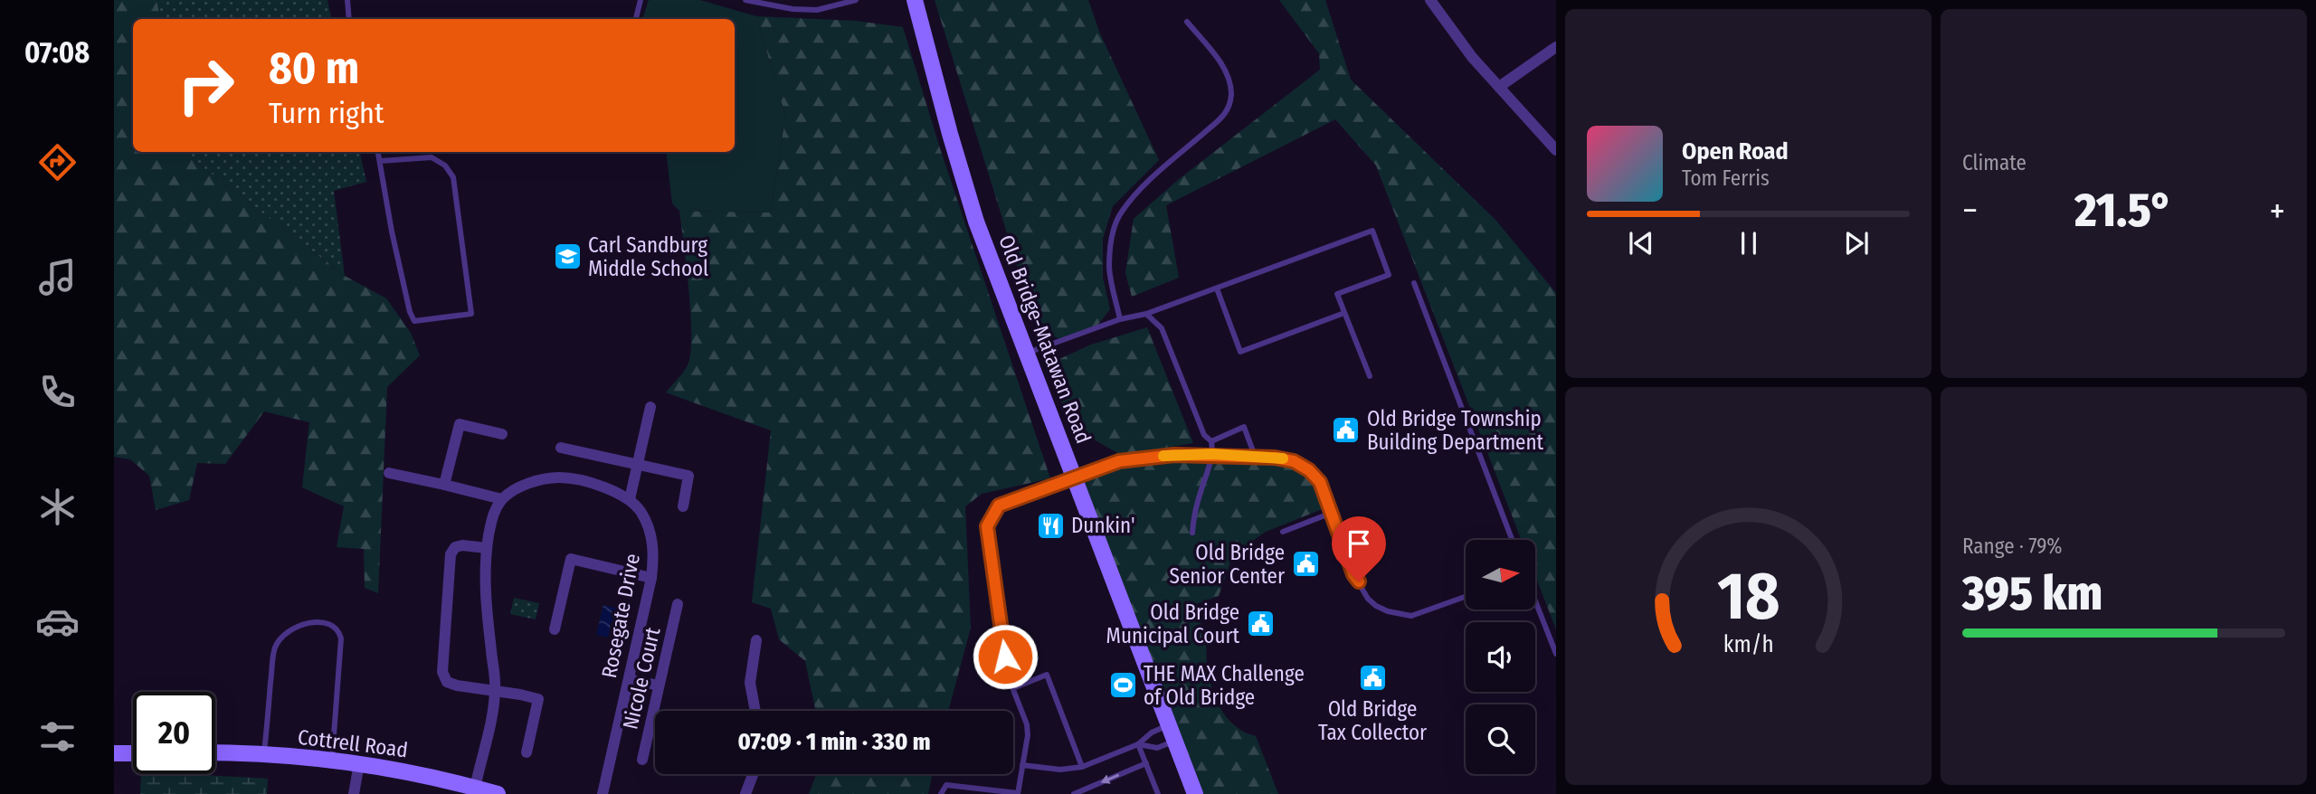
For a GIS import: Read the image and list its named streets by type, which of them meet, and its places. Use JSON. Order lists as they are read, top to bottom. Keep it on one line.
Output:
{"streets":{"main road":["Old Bridge-Matawan Road","Cottrell Road"],"street":["Rosegate Drive","Nicole Court"]},"places":{"school or university":["Carl Sandburg Middle School"],"public building":["Old Bridge Township Building Department","Old Bridge Senior Center","Old Bridge Municipal Court","Old Bridge Tax Collector"],"restaurant":["Dunkin'"],"sports":["THE MAX Challenge of Old Bridge"]},"north":"right","page":{"tabs":"07:08","tile":["Climate",["Range · 79%","395 km"]],"turn":["80 m","Turn right"],"song":["Open Road","Tom Ferris"],"heat":["−","21.5°","+"],"limit":"20","trip":"07:09 · 1 min · 330 m","gauge":["18","km/h"]}}
